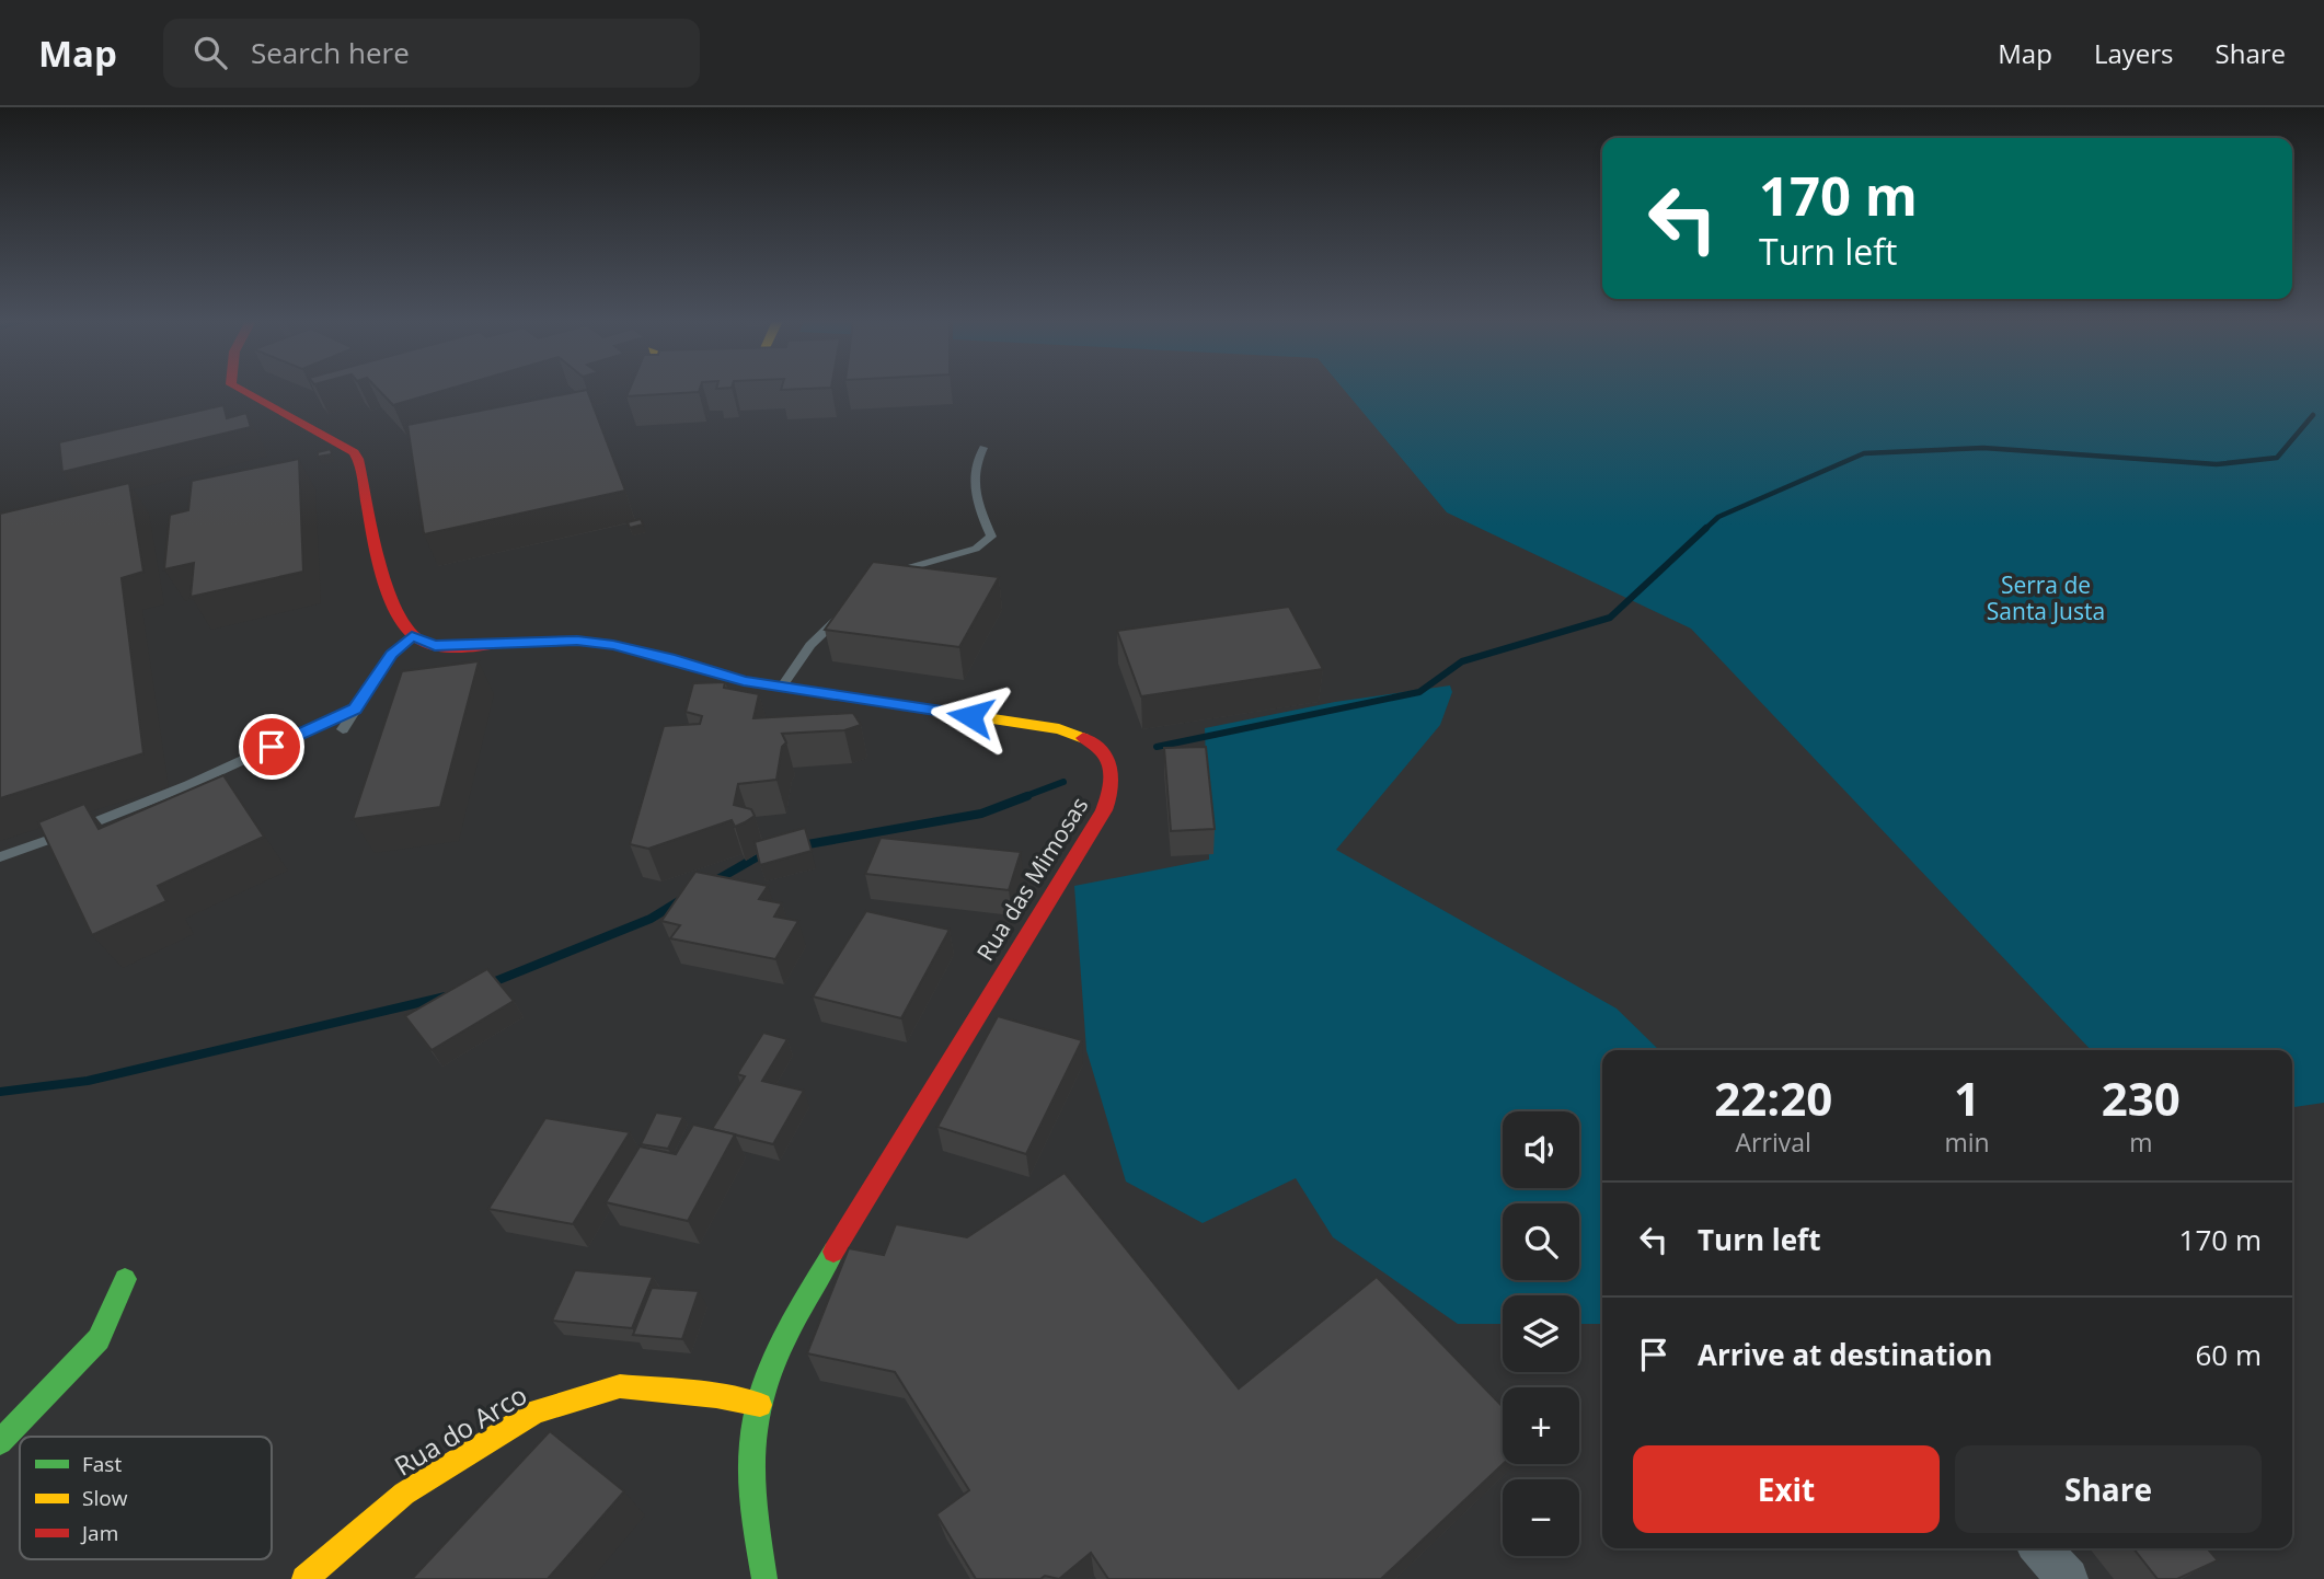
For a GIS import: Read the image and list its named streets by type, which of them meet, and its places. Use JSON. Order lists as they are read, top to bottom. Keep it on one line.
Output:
{"streets":{"street":["Rua das Mimosas","Rua do Arco"]},"crossings":[["Rua das Mimosas","Rua do Arco"]],"parks":["Serra de Santa Justa"],"legend":["Fast","Slow","Jam"],"page":{"header":"Map","search":"Search here","nav":["Map","Layers","Share"],"turn":["170 m","Turn left"],"eta":["22:20","Arrival","1","min","230","m"],"map_buttons":["+","−"],"list":[{"name":"Turn left","value":"170 m"},{"name":"Arrive at destination","value":"60 m"}],"buttons":["Exit","Share"]}}
